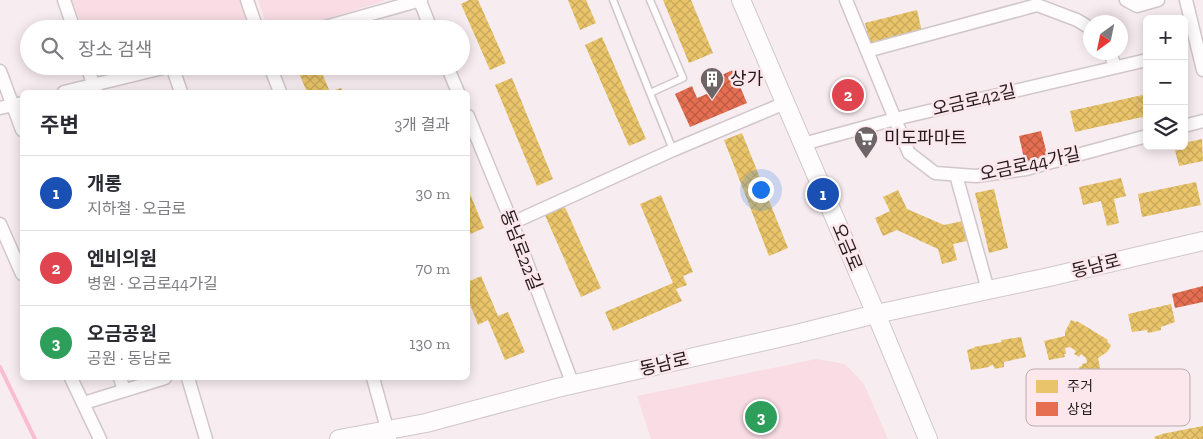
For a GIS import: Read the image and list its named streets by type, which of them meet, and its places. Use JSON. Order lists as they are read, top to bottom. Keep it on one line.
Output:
{"streets":{"main road":["오금로","동남로"],"street":["오금로42길","오금로44가길","동남로22길"]},"crossings":[["오금로42길","오금로44가길"],["오금로42길","오금로"],["오금로","동남로"],["동남로22길","동남로"]],"places":{"building":["상가"],"supermarket":["미도파마트"]},"legend":["주거","상업"],"north":"bottom left","page":{"map_buttons":["+","−"],"search":"장소 검색","pins":["2","1","3"],"heading":["주변","3개 결과"],"list":[{"mark":"1","name":"개롱","note":"지하철 · 오금로","value":"30 m"},{"mark":"2","name":"엔비의원","note":"병원 · 오금로44가길","value":"70 m"},{"mark":"3","name":"오금공원","note":"공원 · 동남로","value":"130 m"}]}}
